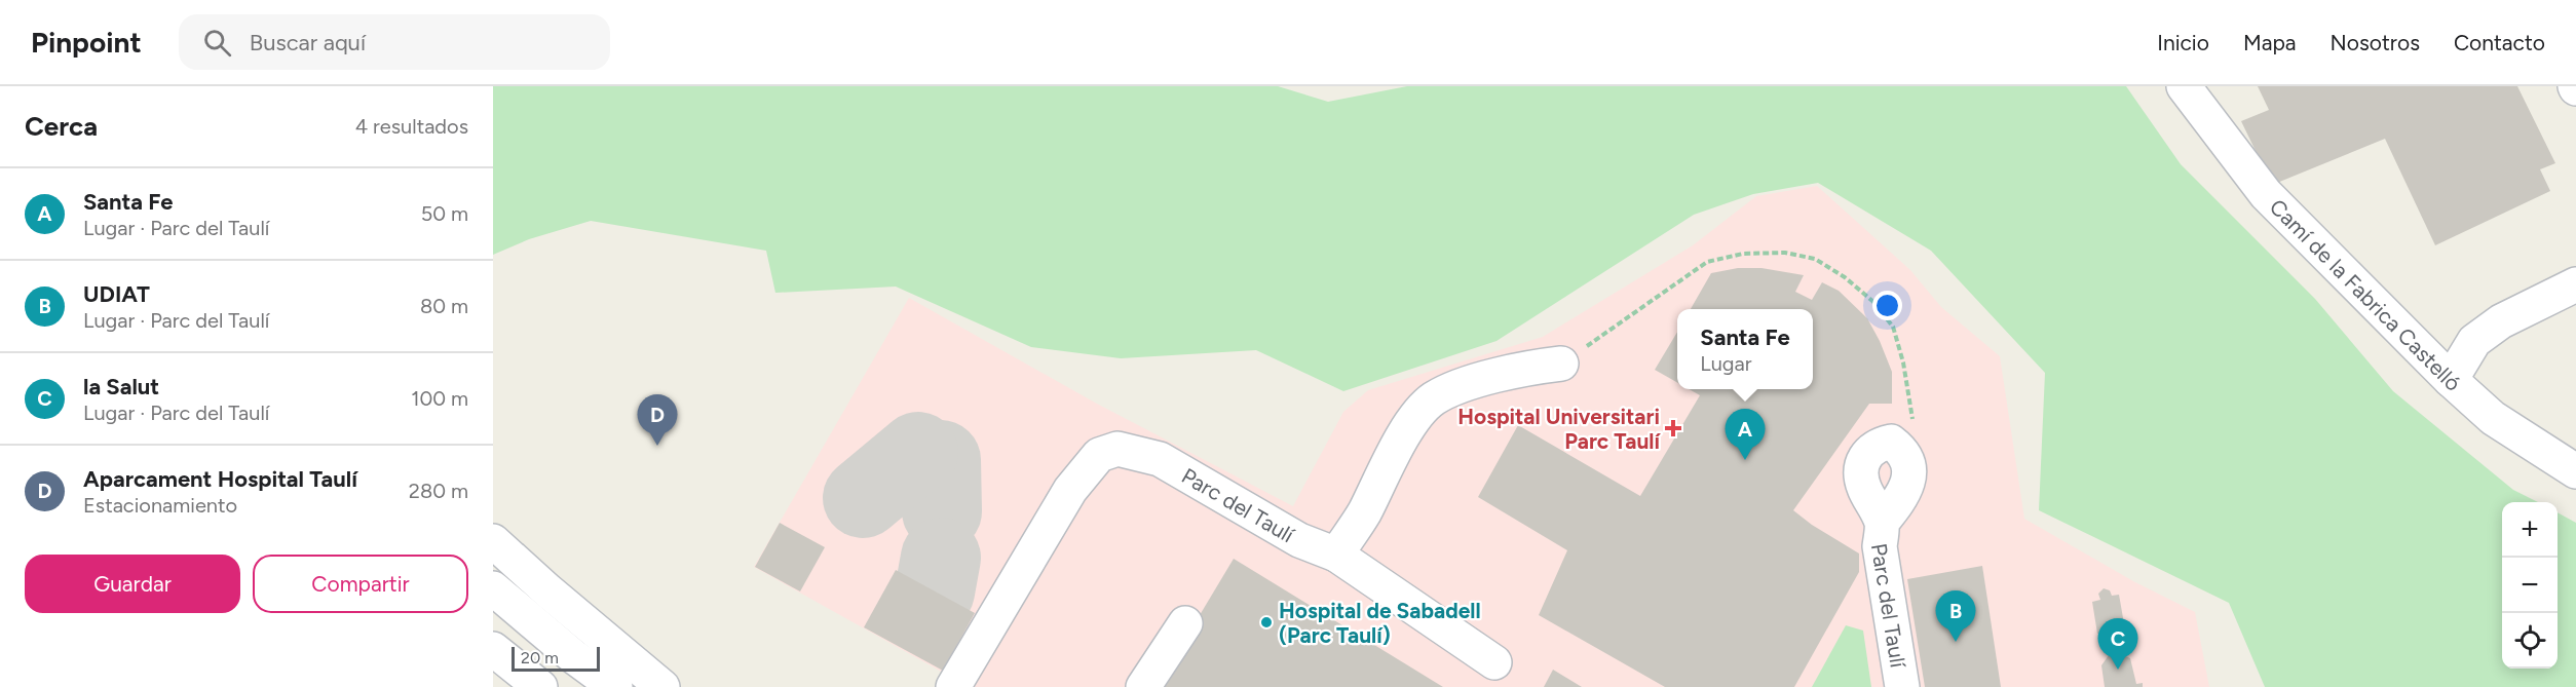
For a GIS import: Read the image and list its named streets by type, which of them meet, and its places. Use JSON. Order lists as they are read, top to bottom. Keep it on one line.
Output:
{"streets":{"street":["Camí de la Fabrica Castelló","Parc del Taulí"]},"places":{"health":["Hospital Universitari Parc Taulí"],"other":["Hospital de Sabadell (Parc Taulí)"]},"scale_bar":"20 m","page":{"header":"Pinpoint","search":"Buscar aquí","nav":["Inicio","Mapa","Nosotros","Contacto"],"heading":["Cerca","4 resultados"],"list":[{"mark":"A","name":"Santa Fe","note":"Lugar · Parc del Taulí","value":"50 m"},{"mark":"B","name":"UDIAT","note":"Lugar · Parc del Taulí","value":"80 m"},{"mark":"C","name":"la Salut","note":"Lugar · Parc del Taulí","value":"100 m"},{"mark":"D","name":"Aparcament Hospital Taulí","note":"Estacionamiento","value":"280 m"}],"popup":["Santa Fe","Lugar"],"pins":["D","A","B","C"],"map_buttons":["+","−"],"buttons":["Guardar","Compartir"],"scale":"20 m"}}
